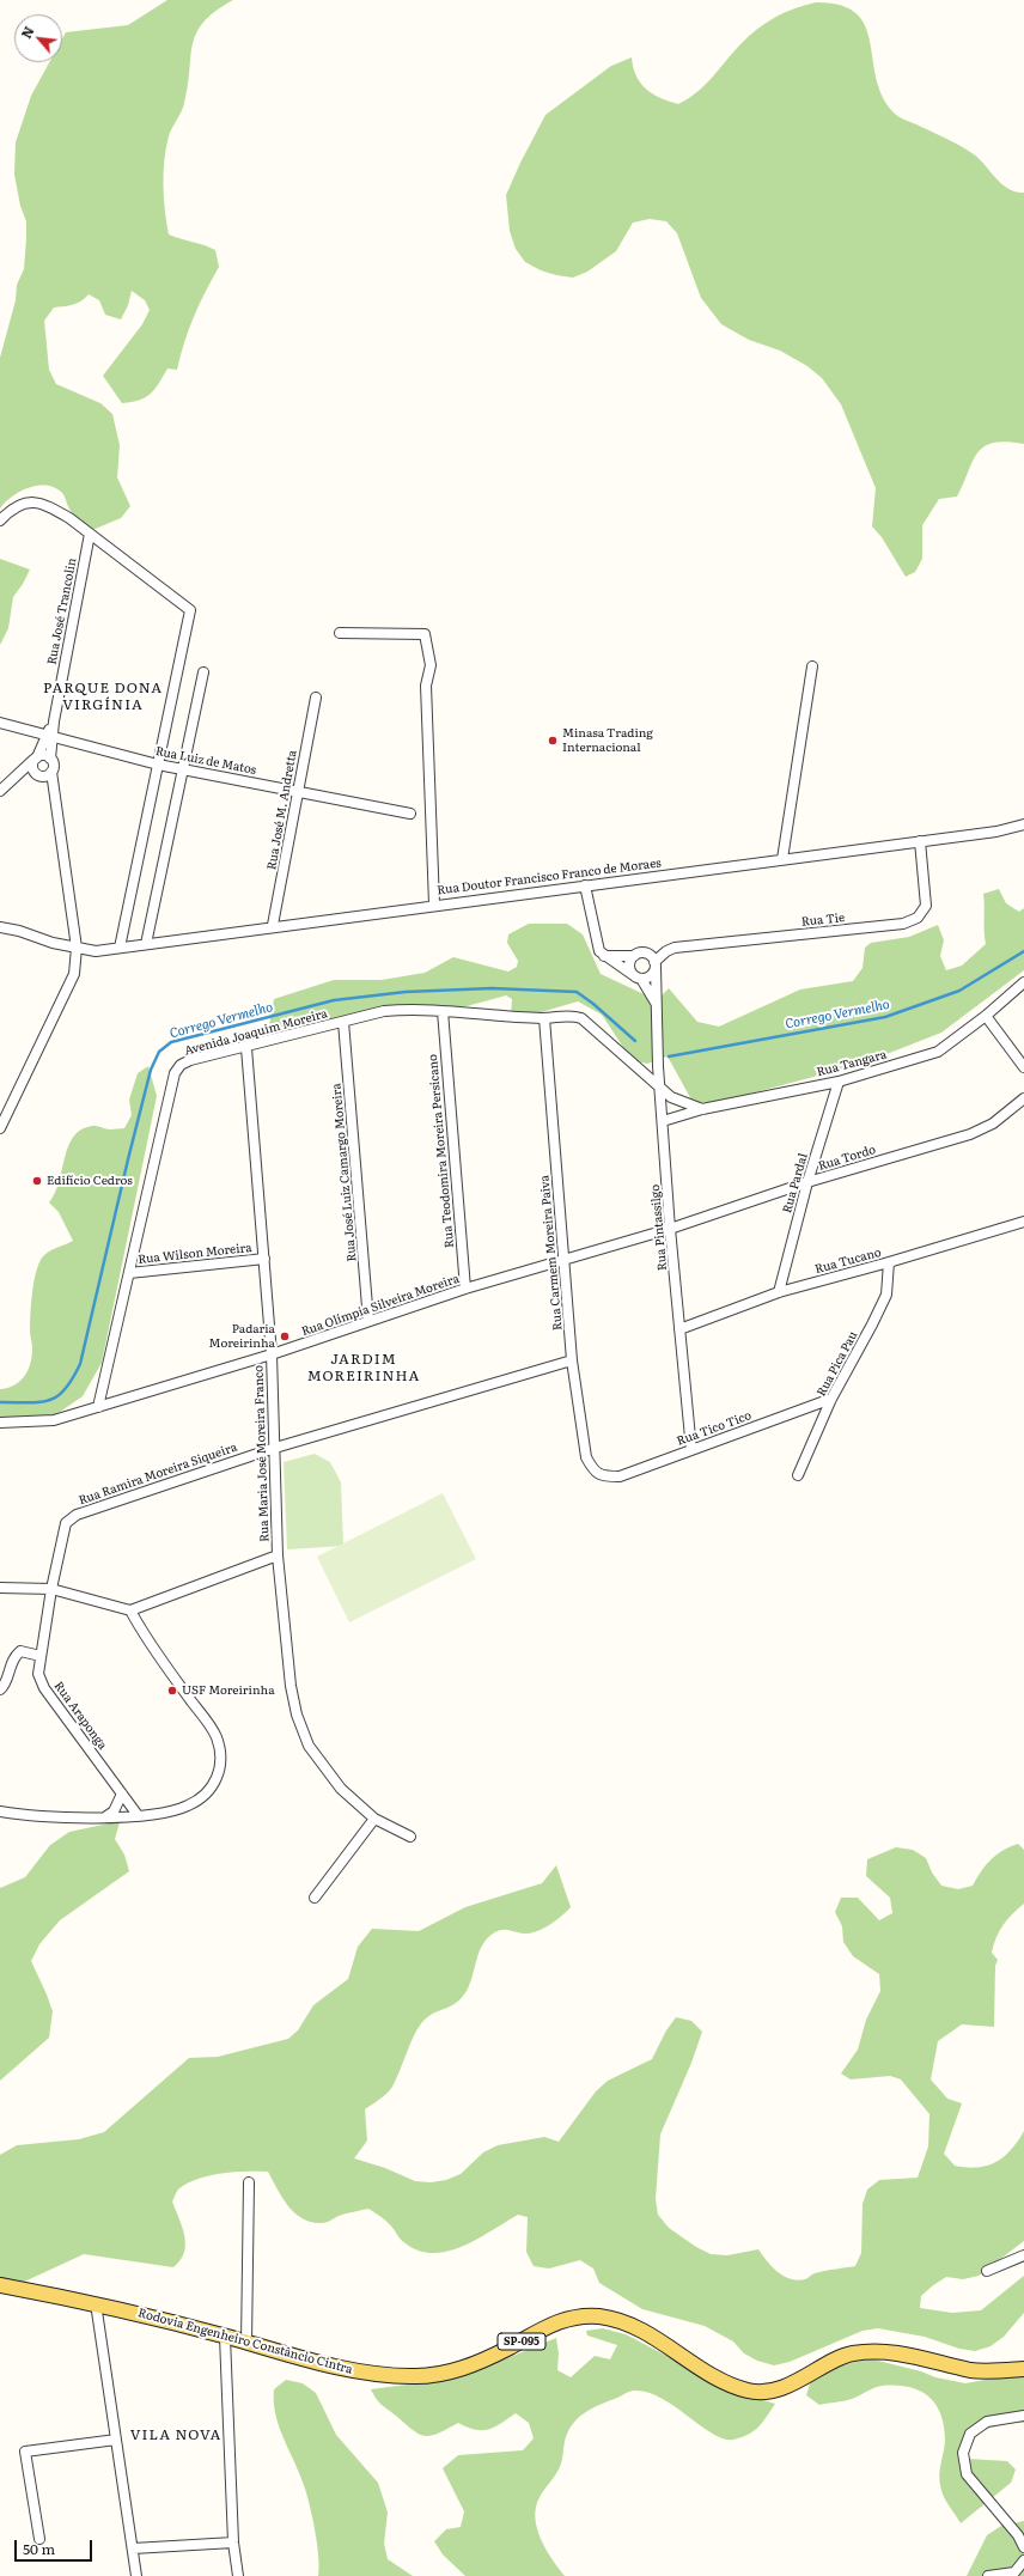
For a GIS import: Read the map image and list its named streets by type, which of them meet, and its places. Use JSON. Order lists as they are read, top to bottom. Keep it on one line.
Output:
{"streets":{"main road":["Rodovia Engenheiro Constâncio Cintra","SP-095"],"street":["Rua José Trancolin","Rua Luiz de Matos","Rua José M. Andretta","Rua Doutor Francisco Franco de Moraes","Rua Tie","Avenida Joaquim Moreira","Rua Tangara","Rua Teodomira Moreira Persicano","Rua Tordo","Rua José Luiz Camargo Moreira","Rua Pardal","Rua Pintassilgo","Rua Carmem Moreira Paiva","Rua Wilson Moreira","Rua Tucano","Rua Olímpia Silveira Moreira","Rua Pica Pau","Rua Tico Tico","Rua Maria José Moreira Franco","Rua Ramira Moreira Siqueira","Rua Araponga"]},"crossings":[["Rua José Trancolin","Rua Luiz de Matos"],["Rua Luiz de Matos","Rua José M. Andretta"],["Rua José M. Andretta","Rua Doutor Francisco Franco de Moraes"],["Rua Doutor Francisco Franco de Moraes","Rua Tie"],["Rua Tie","Rua Pintassilgo"],["Avenida Joaquim Moreira","Rua Tangara"],["Avenida Joaquim Moreira","Rua Teodomira Moreira Persicano"],["Avenida Joaquim Moreira","Rua José Luiz Camargo Moreira"],["Avenida Joaquim Moreira","Rua Pintassilgo"],["Avenida Joaquim Moreira","Rua Carmem Moreira Paiva"],["Avenida Joaquim Moreira","Rua Wilson Moreira"],["Avenida Joaquim Moreira","Rua Olímpia Silveira Moreira"],["Avenida Joaquim Moreira","Rua Maria José Moreira Franco"],["Rua Tangara","Rua Pardal"],["Rua Tangara","Rua Pintassilgo"],["Rua Teodomira Moreira Persicano","Rua Olímpia Silveira Moreira"],["Rua Tordo","Rua Pardal"],["Rua Tordo","Rua Pintassilgo"],["Rua Tordo","Rua Olímpia Silveira Moreira"],["Rua José Luiz Camargo Moreira","Rua Olímpia Silveira Moreira"],["Rua Pardal","Rua Tucano"],["Rua Pintassilgo","Rua Tucano"],["Rua Pintassilgo","Rua Olímpia Silveira Moreira"],["Rua Pintassilgo","Rua Tico Tico"],["Rua Carmem Moreira Paiva","Rua Olímpia Silveira Moreira"],["Rua Carmem Moreira Paiva","Rua Tico Tico"],["Rua Carmem Moreira Paiva","Rua Ramira Moreira Siqueira"],["Rua Wilson Moreira","Rua Maria José Moreira Franco"],["Rua Tucano","Rua Pica Pau"],["Rua Olímpia Silveira Moreira","Rua Maria José Moreira Franco"],["Rua Pica Pau","Rua Tico Tico"],["Rua Maria José Moreira Franco","Rua Ramira Moreira Siqueira"],["Rua Ramira Moreira Siqueira","Rua Araponga"]],"districts":["PARQUE DONA VIRGÍNIA","JARDIM MOREIRINHA","VILA NOVA"],"water":["Corrego Vermelho"],"places":["Minasa Trading Internacional","Edifício Cedros","Padaria Moreirinha","USF Moreirinha"],"scale_bar":"50 m","north":"top left"}
